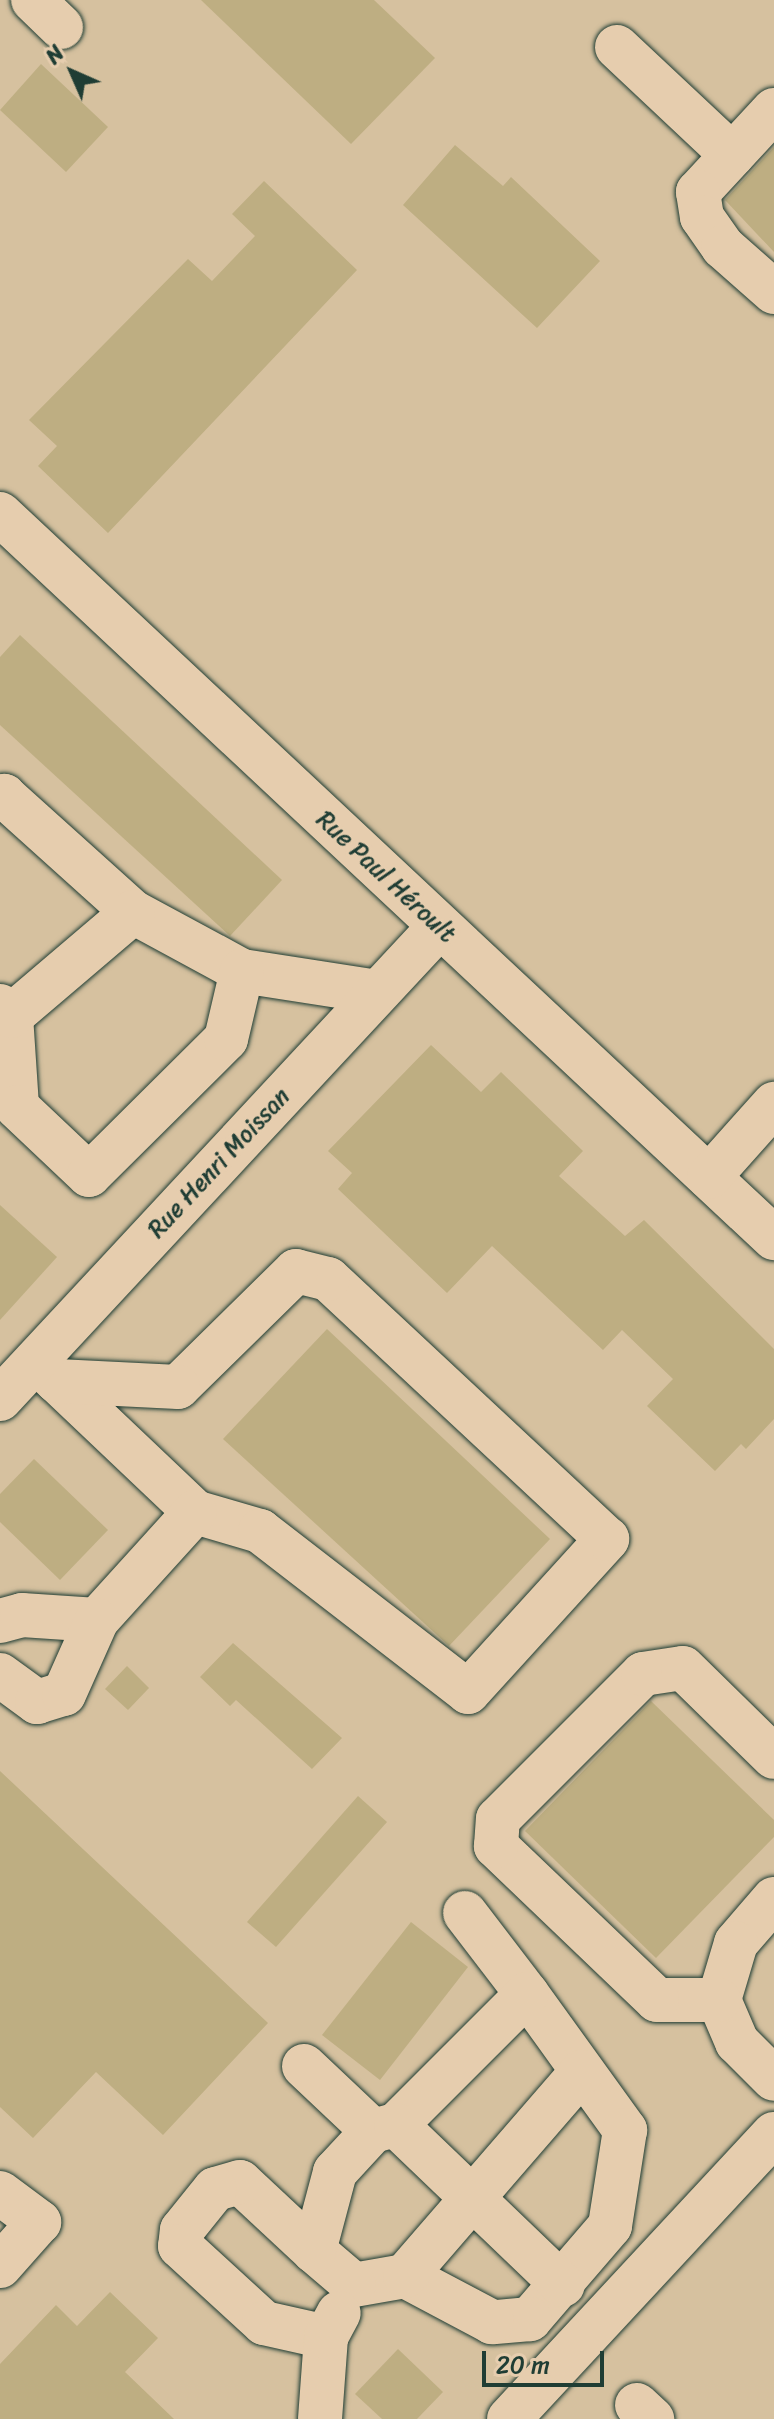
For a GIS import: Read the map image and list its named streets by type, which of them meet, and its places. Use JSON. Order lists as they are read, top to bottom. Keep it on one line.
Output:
{"streets":{"street":["Rue Paul Héroult","Rue Henri Moissan"]},"crossings":[["Rue Paul Héroult","Rue Henri Moissan"]],"scale_bar":"20 m","north":"top left"}
